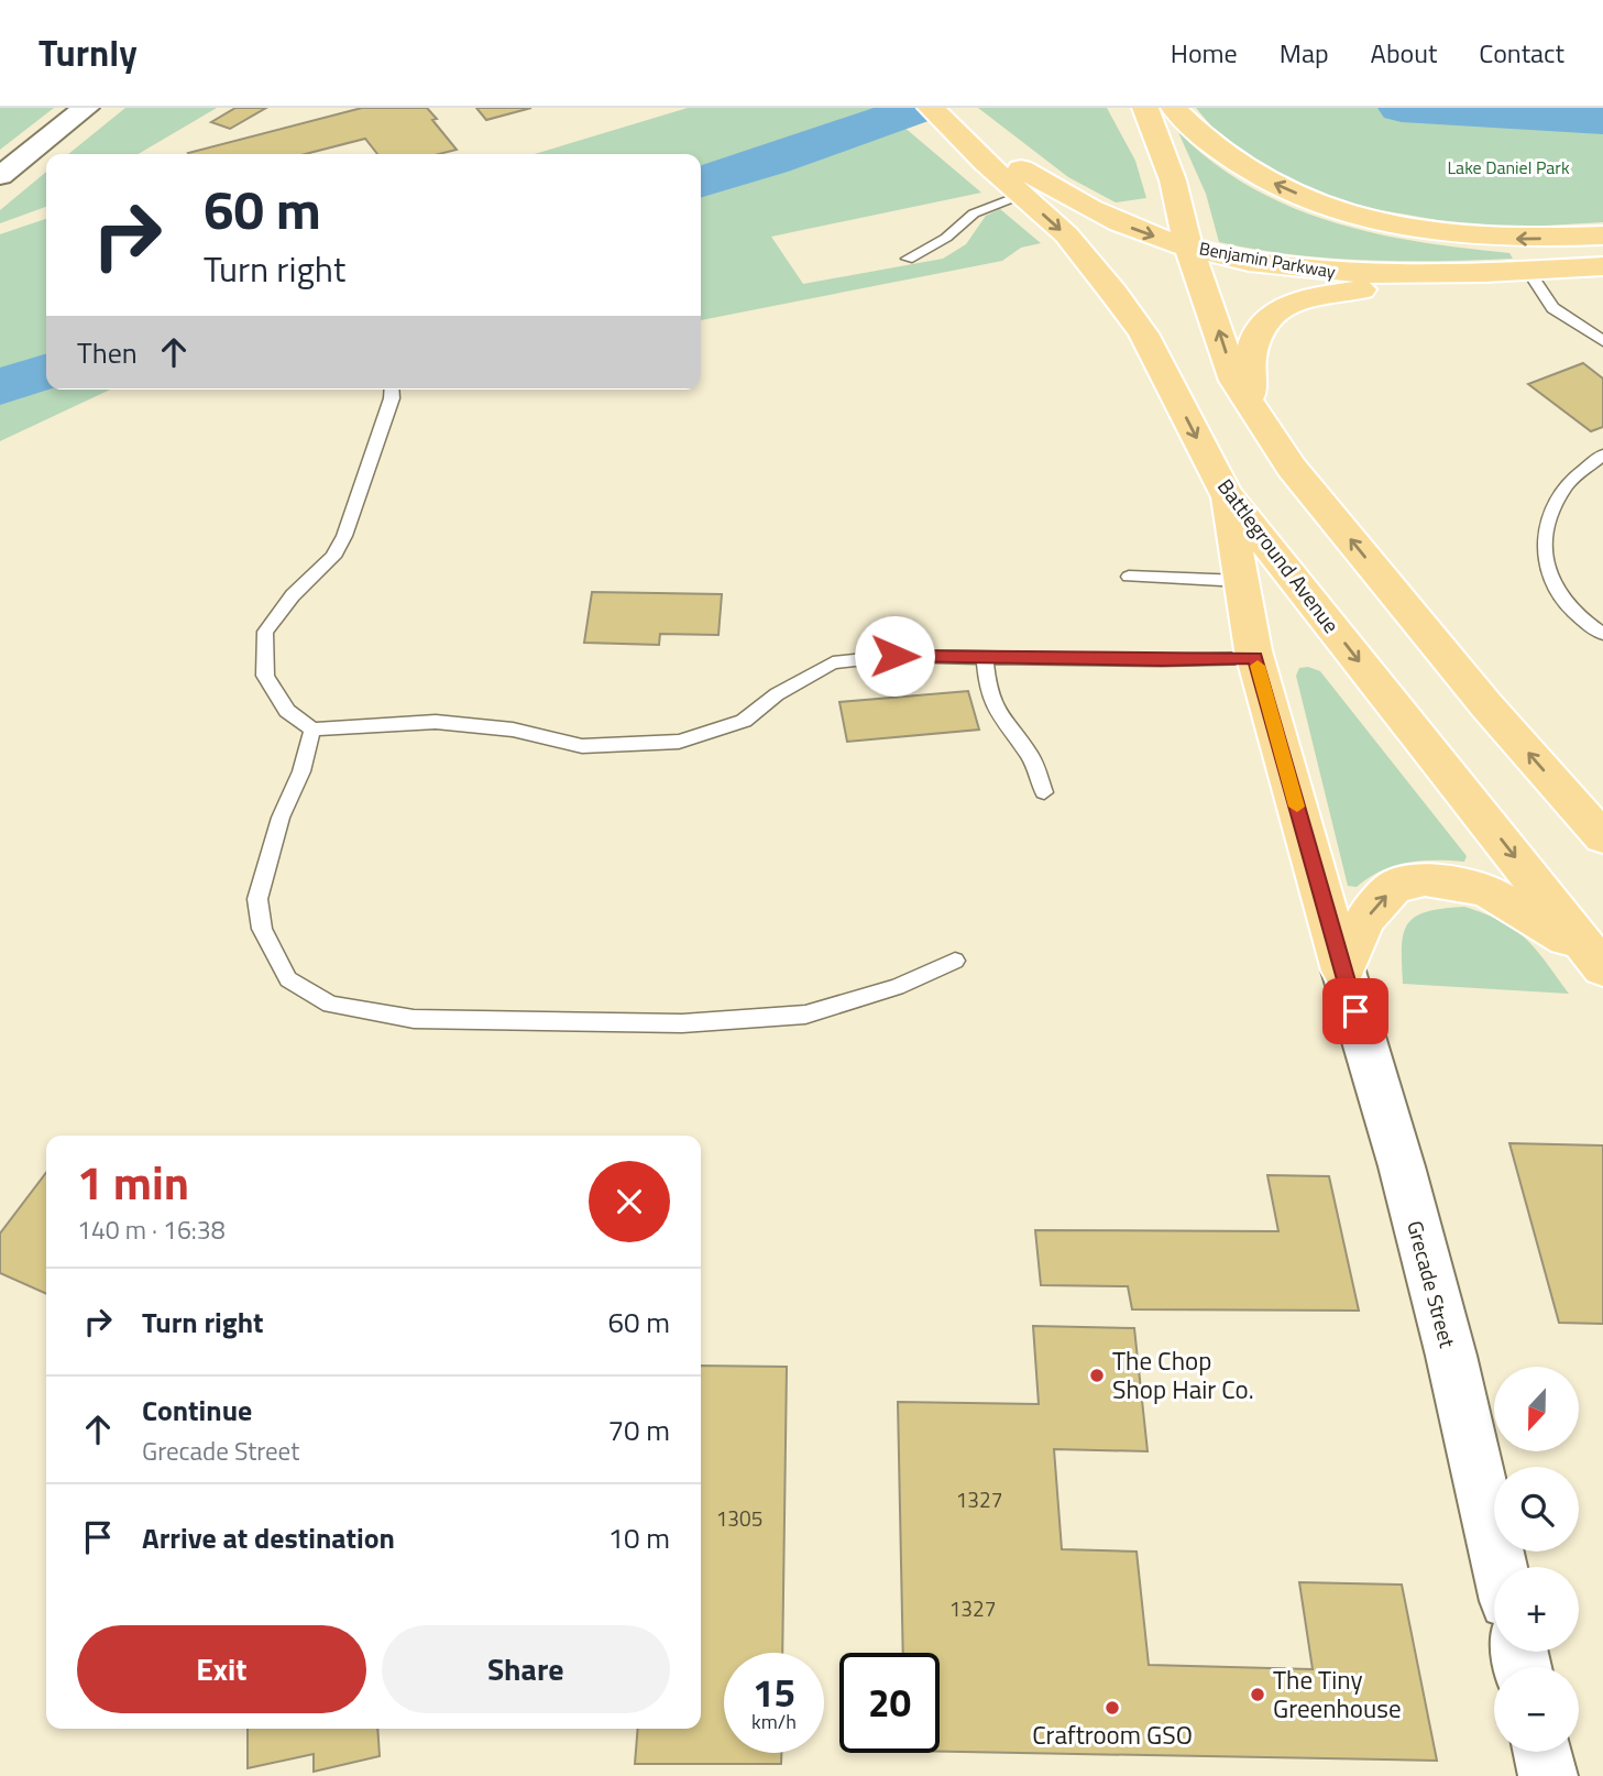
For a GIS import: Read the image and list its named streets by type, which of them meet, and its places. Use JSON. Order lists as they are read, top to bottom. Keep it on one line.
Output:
{"streets":{"main road":["Benjamin Parkway","Battleground Avenue"],"street":["Grecade Street"]},"crossings":[["Benjamin Parkway","Battleground Avenue"]],"one_way":["Benjamin Parkway"],"parks":["Lake Daniel Park"],"places":["The Chop Shop Hair Co.","The Tiny Greenhouse","Craftroom GSO"],"house_numbers":["1327","1305","1327"],"north":"bottom","page":{"header":"Turnly","nav":["Home","Map","About","Contact"],"turn":["60 m","Turn right"],"then":"Then","heading":["1 min","140 m · 16:38"],"list":[{"name":"Turn right","value":"60 m"},{"name":"Continue","note":"Grecade Street","value":"70 m"},{"name":"Arrive at destination","value":"10 m"}],"map_buttons":["+","−"],"buttons":["Exit","Share"],"speed":"15 km/h","limit":"20"}}
